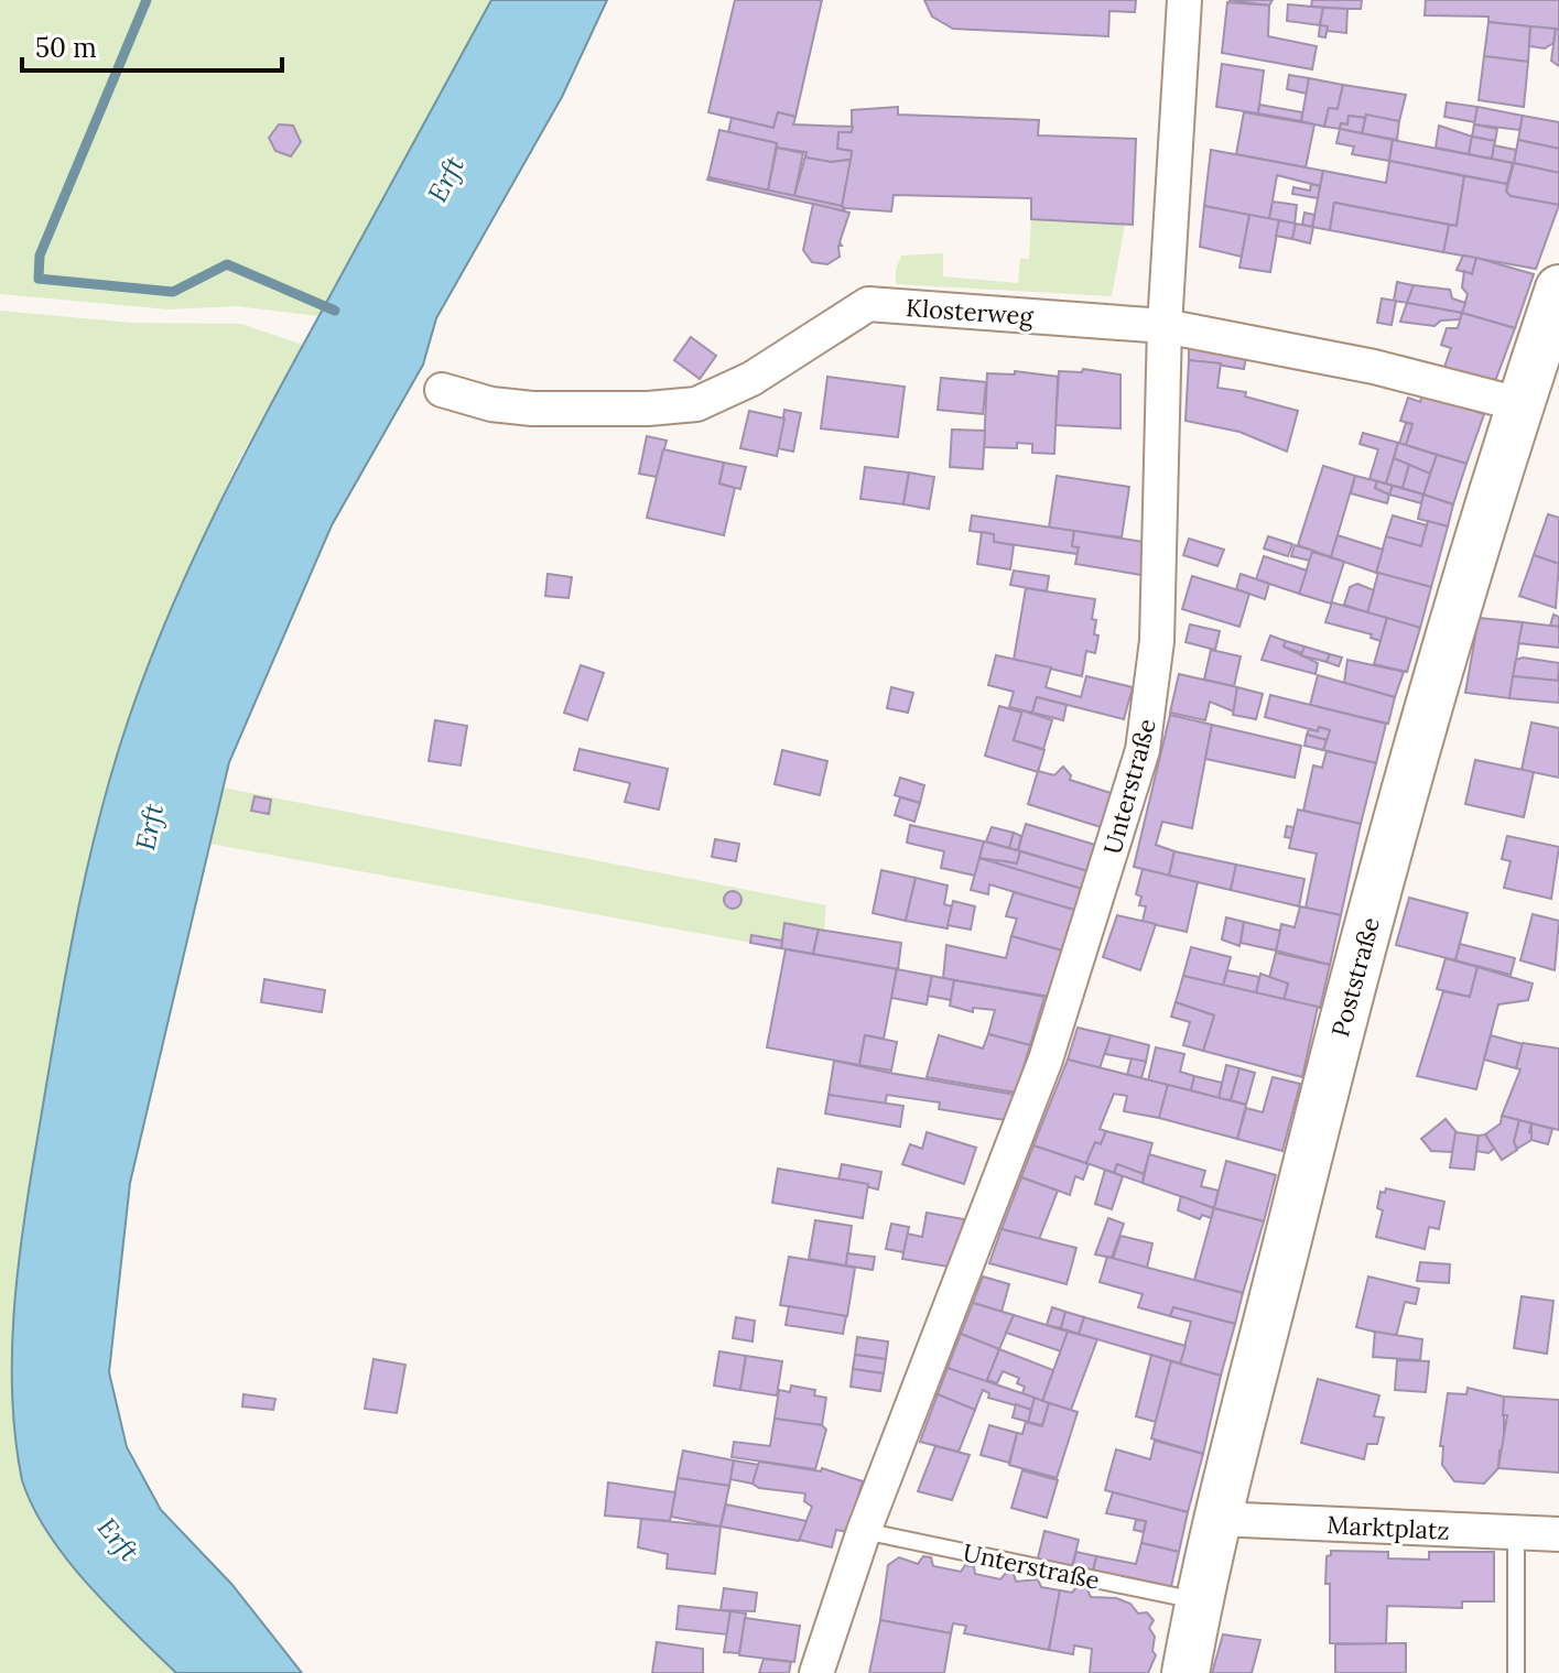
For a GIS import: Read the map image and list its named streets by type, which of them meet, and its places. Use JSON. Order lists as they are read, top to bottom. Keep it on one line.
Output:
{"streets":{"street":["Klosterweg","Unterstraße","Poststraße","Marktplatz"]},"crossings":[["Klosterweg","Unterstraße"],["Klosterweg","Poststraße"],["Unterstraße","Poststraße"],["Poststraße","Marktplatz"]],"water":["Erft"],"scale_bar":"50 m"}
